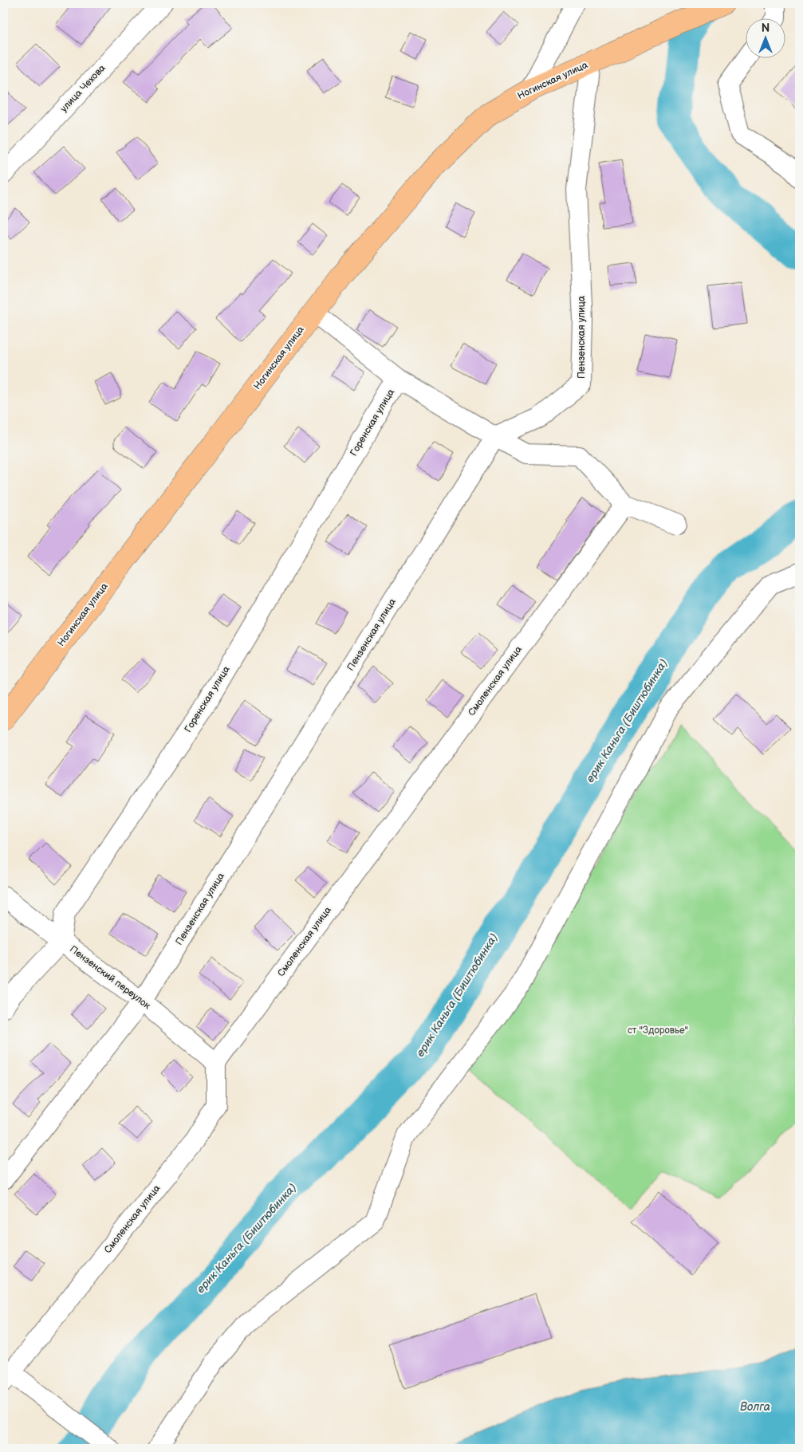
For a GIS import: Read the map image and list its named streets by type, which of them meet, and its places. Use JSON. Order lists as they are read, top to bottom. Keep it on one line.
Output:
{"streets":{"main road":["Ногинская улица"],"street":["улица Чехова","Пензенская улица","Горенская улица","Смоленская улица","Пензенский переулок"]},"crossings":[["Ногинская улица","Пензенская улица"],["Пензенская улица","Пензенский переулок"],["Горенская улица","Пензенский переулок"],["Смоленская улица","Пензенский переулок"]],"water":["ерик Каньга (Биштюбинка)","Волга"],"parks":["ст \"Здоровье\""],"north":"top"}
